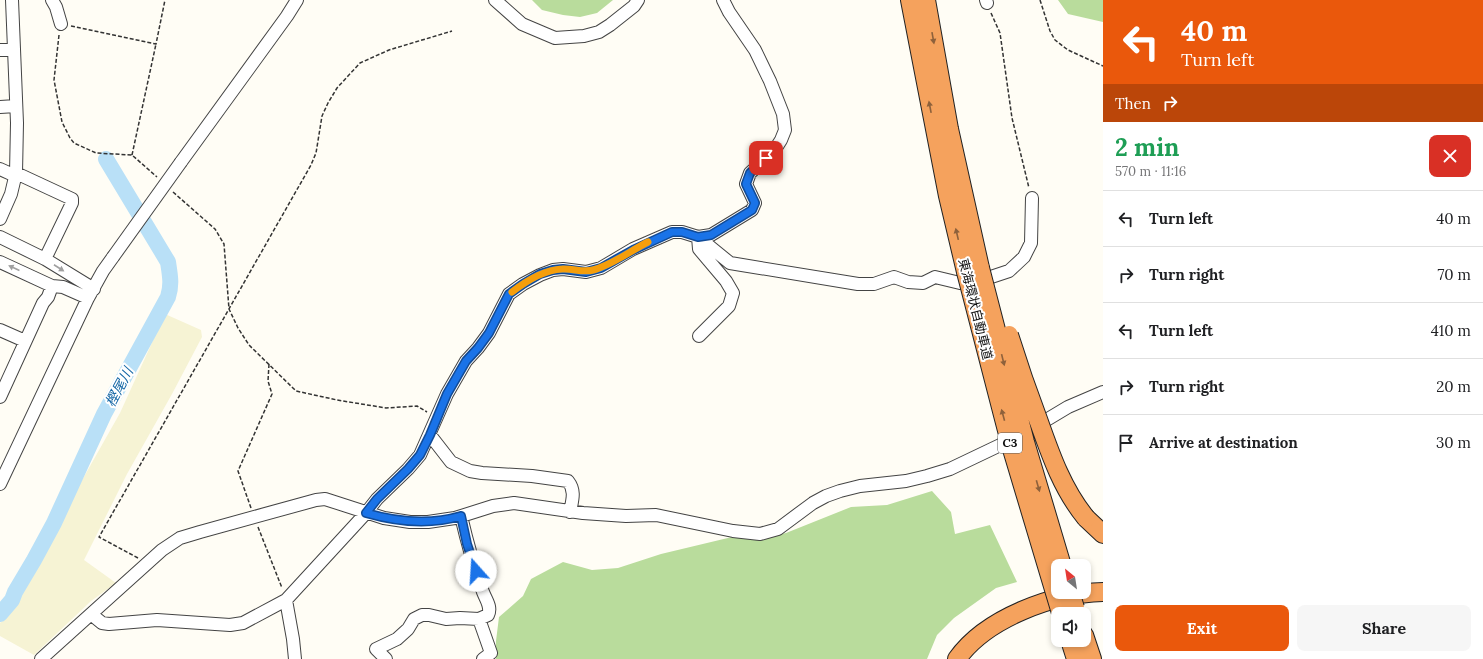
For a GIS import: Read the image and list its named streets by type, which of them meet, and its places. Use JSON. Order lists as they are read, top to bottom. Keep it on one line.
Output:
{"streets":{"highway":["東海環状自動車道","C3"]},"water":["樫尾川"],"north":"top left","page":{"turn":["40 m","Turn left"],"then":"Then","heading":["2 min","570 m · 11:16"],"list":[{"name":"Turn left","value":"40 m"},{"name":"Turn right","value":"70 m"},{"name":"Turn left","value":"410 m"},{"name":"Turn right","value":"20 m"},{"name":"Arrive at destination","value":"30 m"}],"buttons":["Exit","Share"]}}
